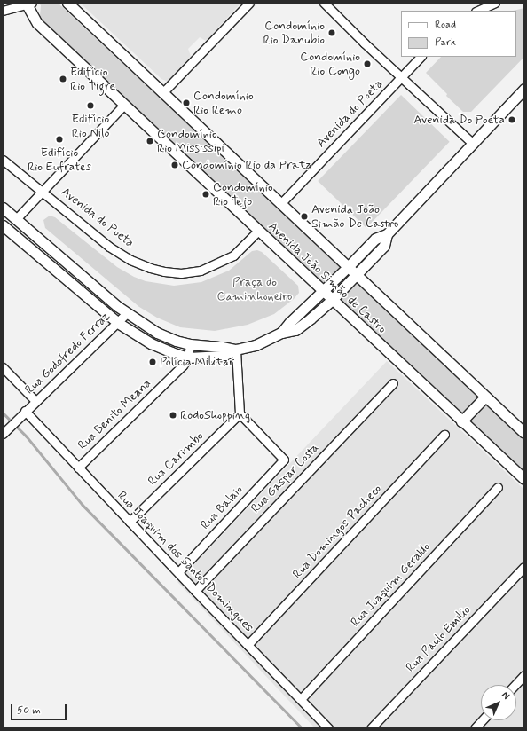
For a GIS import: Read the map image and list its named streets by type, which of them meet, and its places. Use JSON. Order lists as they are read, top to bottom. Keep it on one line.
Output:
{"streets":{"main road":["Avenida João Simão de Castro"],"street":["Avenida do Poeta","Rua Godofredo Ferraz","Rua Benito Meana","Rua Carimbo","Rua Gaspar Costa","Rua Balaio","Rua Domingos Pacheco","Rua Joaquim dos Santos Domingues","Rua Joaquim Geraldo","Rua Paulo Emilio"]},"crossings":[["Avenida do Poeta","Avenida João Simão de Castro"],["Rua Godofredo Ferraz","Rua Joaquim dos Santos Domingues"],["Rua Benito Meana","Rua Joaquim dos Santos Domingues"],["Rua Carimbo","Rua Balaio"],["Rua Carimbo","Rua Joaquim dos Santos Domingues"],["Rua Gaspar Costa","Rua Joaquim dos Santos Domingues"],["Rua Balaio","Rua Joaquim dos Santos Domingues"],["Rua Domingos Pacheco","Rua Joaquim dos Santos Domingues"],["Rua Joaquim dos Santos Domingues","Rua Joaquim Geraldo"]],"parks":["Praça do Caminhoneiro"],"places":["Condomínio Rio Danubio","Condomínio Rio Congo","Edifício Rio Tigre","Condomínio Rio Remo","Edifício Rio Nilo","Avenida Do Poeta","Edifício Rio Eufrates","Condomínio Rio Mississipi","Condomínio Rio da Prata","Condomínio Rio Tejo","Avenida João Simão De Castro","Polícia Militar","RodoShopping"],"legend":["Road","Park"],"scale_bar":"50 m","north":"top right"}
